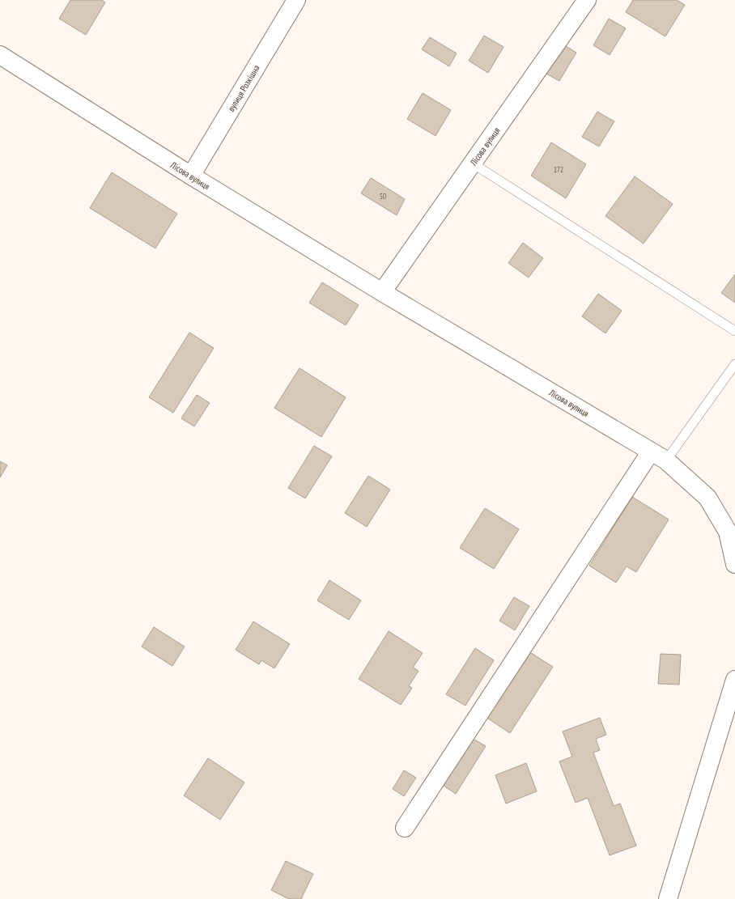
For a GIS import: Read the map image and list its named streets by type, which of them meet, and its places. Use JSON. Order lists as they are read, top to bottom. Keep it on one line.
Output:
{"streets":{"street":["вулиця Розкішна","Лісова вулиця"]},"crossings":[["вулиця Розкішна","Лісова вулиця"]],"house_numbers":["172","50"]}
